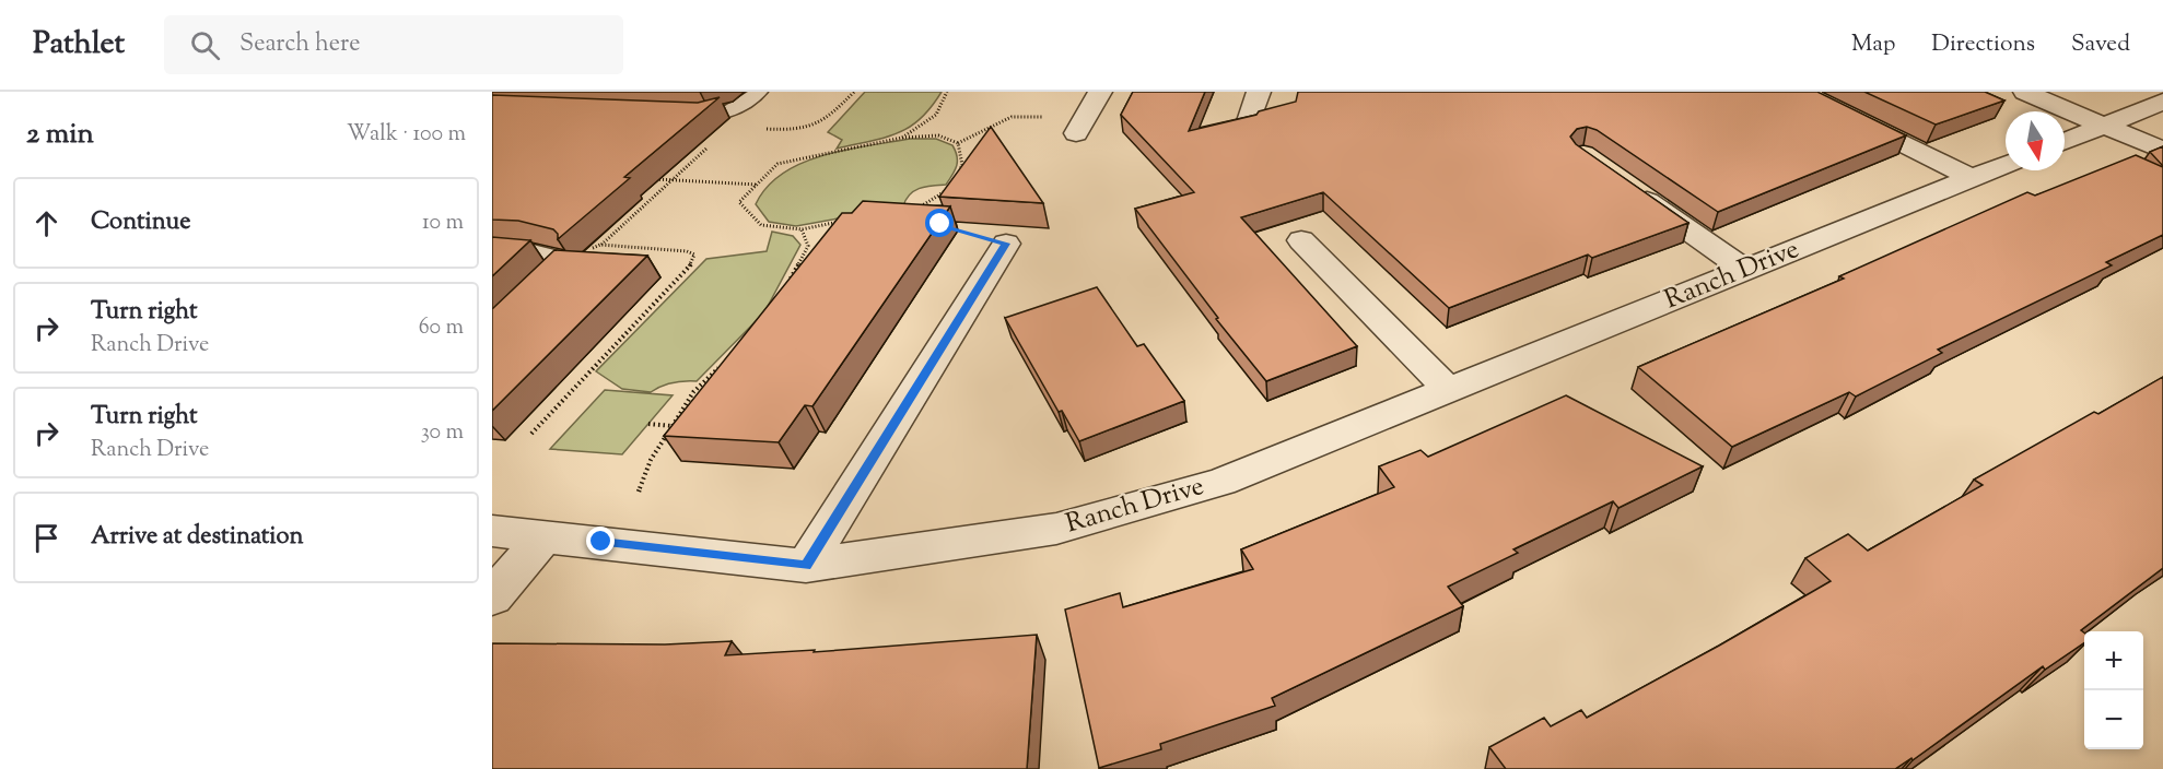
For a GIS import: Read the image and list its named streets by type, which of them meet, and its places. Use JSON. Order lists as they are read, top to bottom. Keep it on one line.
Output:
{"streets":{"street":["Ranch Drive"]},"north":"bottom","page":{"header":"Pathlet","search":"Search here","nav":["Map","Directions","Saved"],"heading":["2 min","Walk · 100 m"],"list":[["Continue","10 m"],["Turn right","Ranch Drive","60 m"],["Turn right","Ranch Drive","30 m"],"Arrive at destination"],"map_buttons":["+","−"]}}
